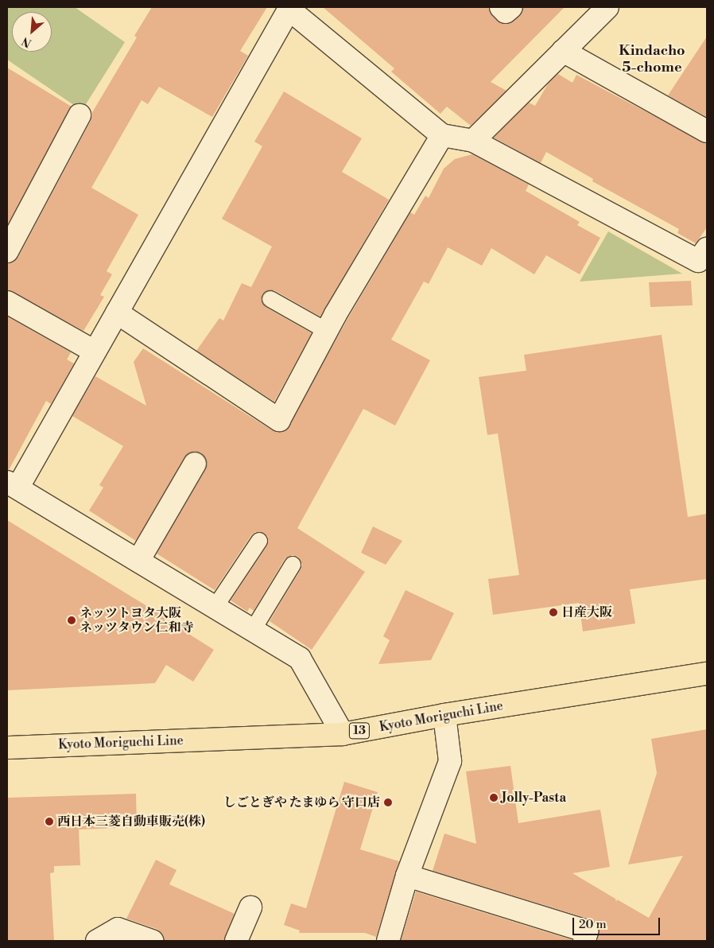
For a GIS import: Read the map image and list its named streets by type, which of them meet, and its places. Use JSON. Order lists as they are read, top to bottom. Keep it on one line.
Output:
{"streets":{"main road":["Kyoto Moriguchi Line","13"]},"districts":["Kindacho 5-chome"],"places":["日産大阪","ネッツトヨタ大阪 ネッツタウン仁和寺","Jolly-Pasta","しごとぎや たまゆら 守口店","西日本三菱自動車販売(株)"],"scale_bar":"20 m","north":"bottom left"}
